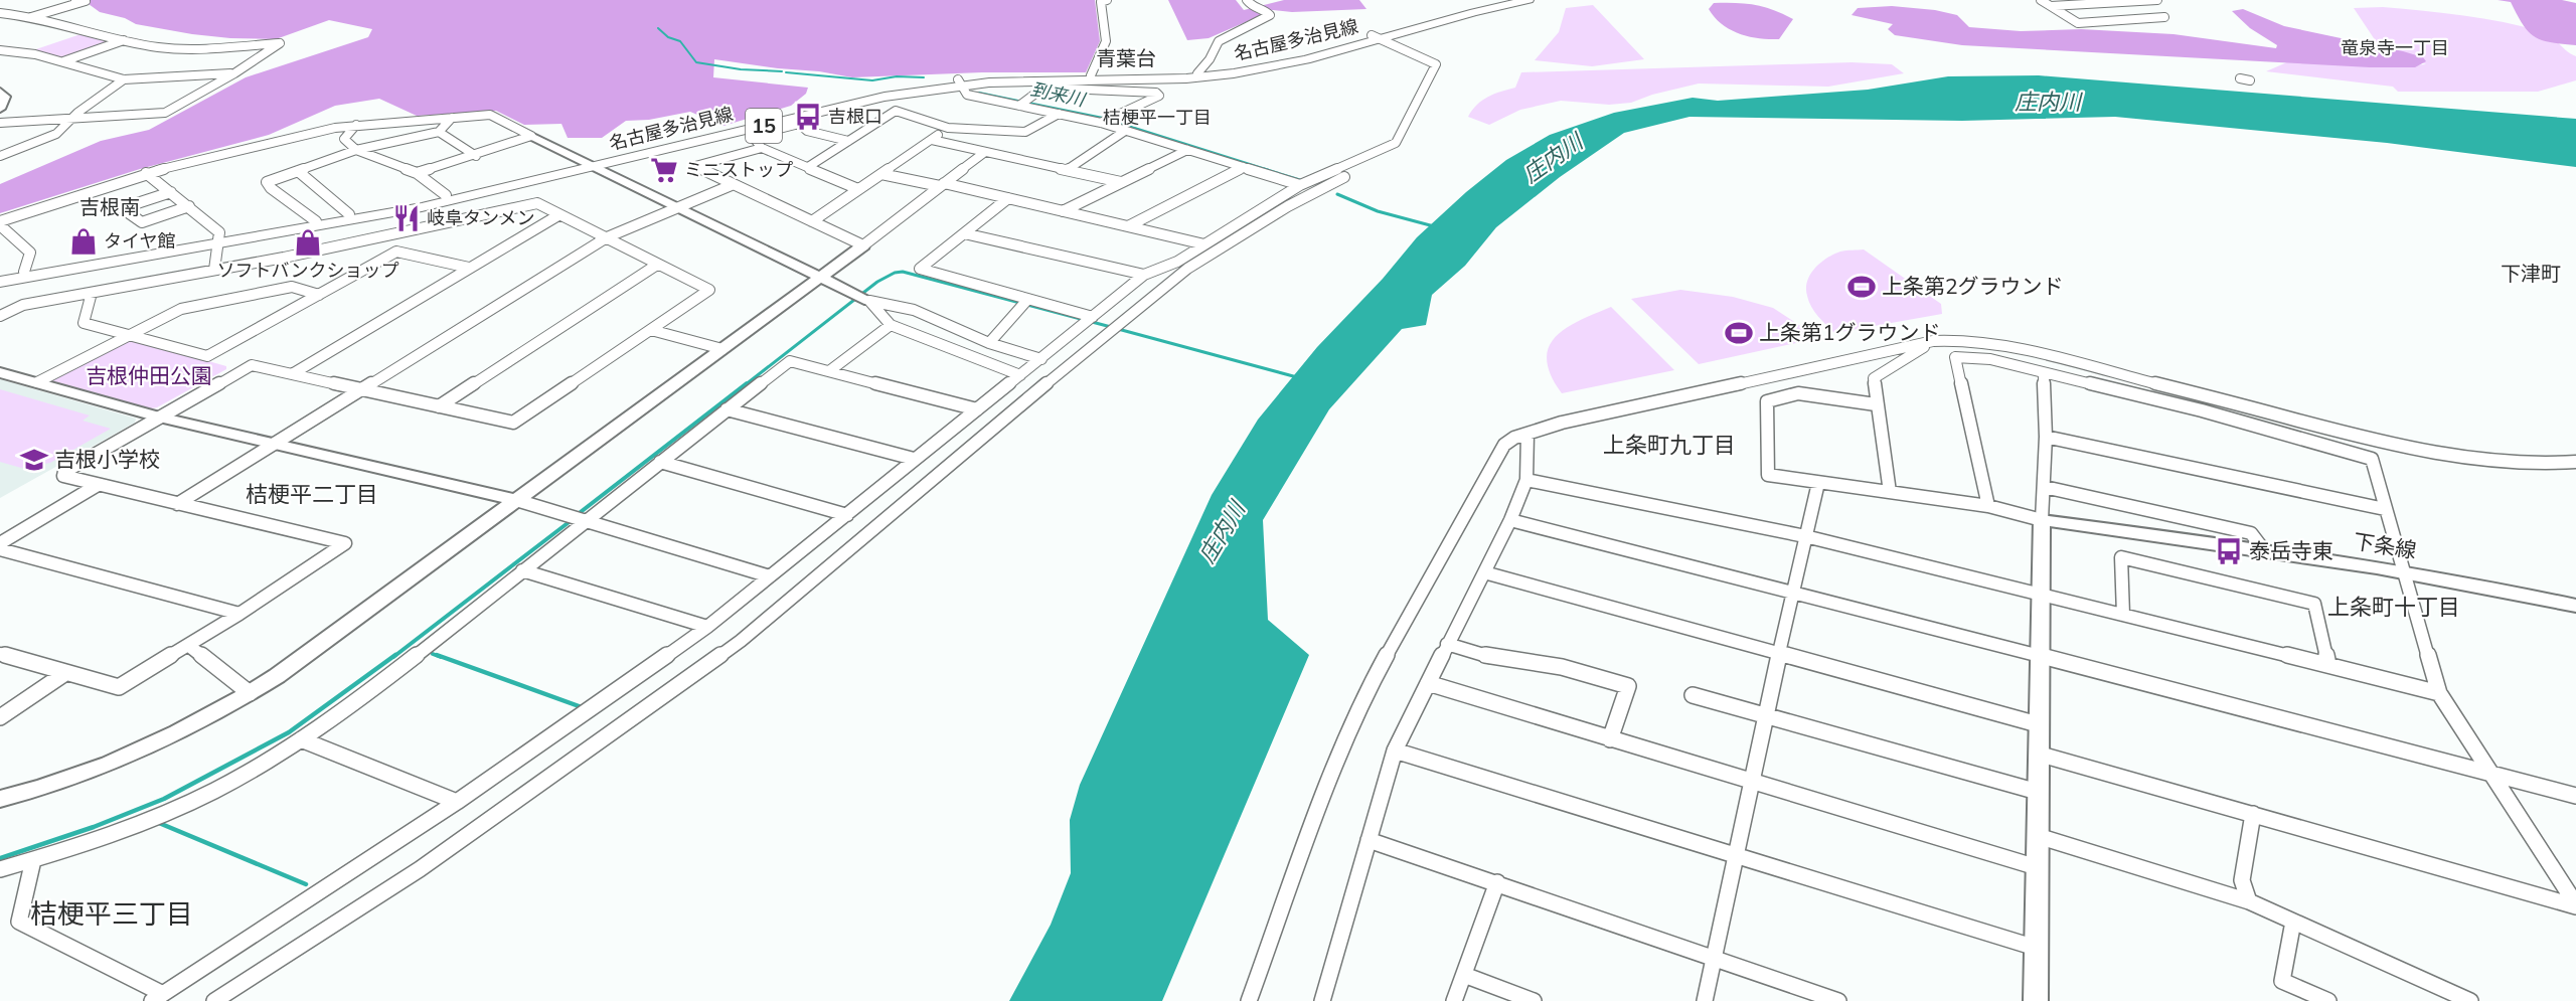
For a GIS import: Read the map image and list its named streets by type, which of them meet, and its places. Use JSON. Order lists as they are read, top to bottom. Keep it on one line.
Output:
{"streets":{"main road":["名古屋多治見線","15"],"street":["下条線"]},"districts":["竜泉寺一丁目","青葉台","桔梗平一丁目","吉根南","下津町","上条町九丁目","桔梗平二丁目","上条町十丁目","桔梗平三丁目"],"water":["到来川","庄内川"],"parks":["吉根仲田公園"],"places":{"bus stop":["吉根口","泰岳寺東"],"supermarket":["ミニストップ"],"restaurant":["岐阜タンメン"],"shop":["タイヤ館","ソフトバンクショップ"],"sports":["上条第2グラウンド","上条第1グラウンド"],"school or university":["吉根小学校"]}}
